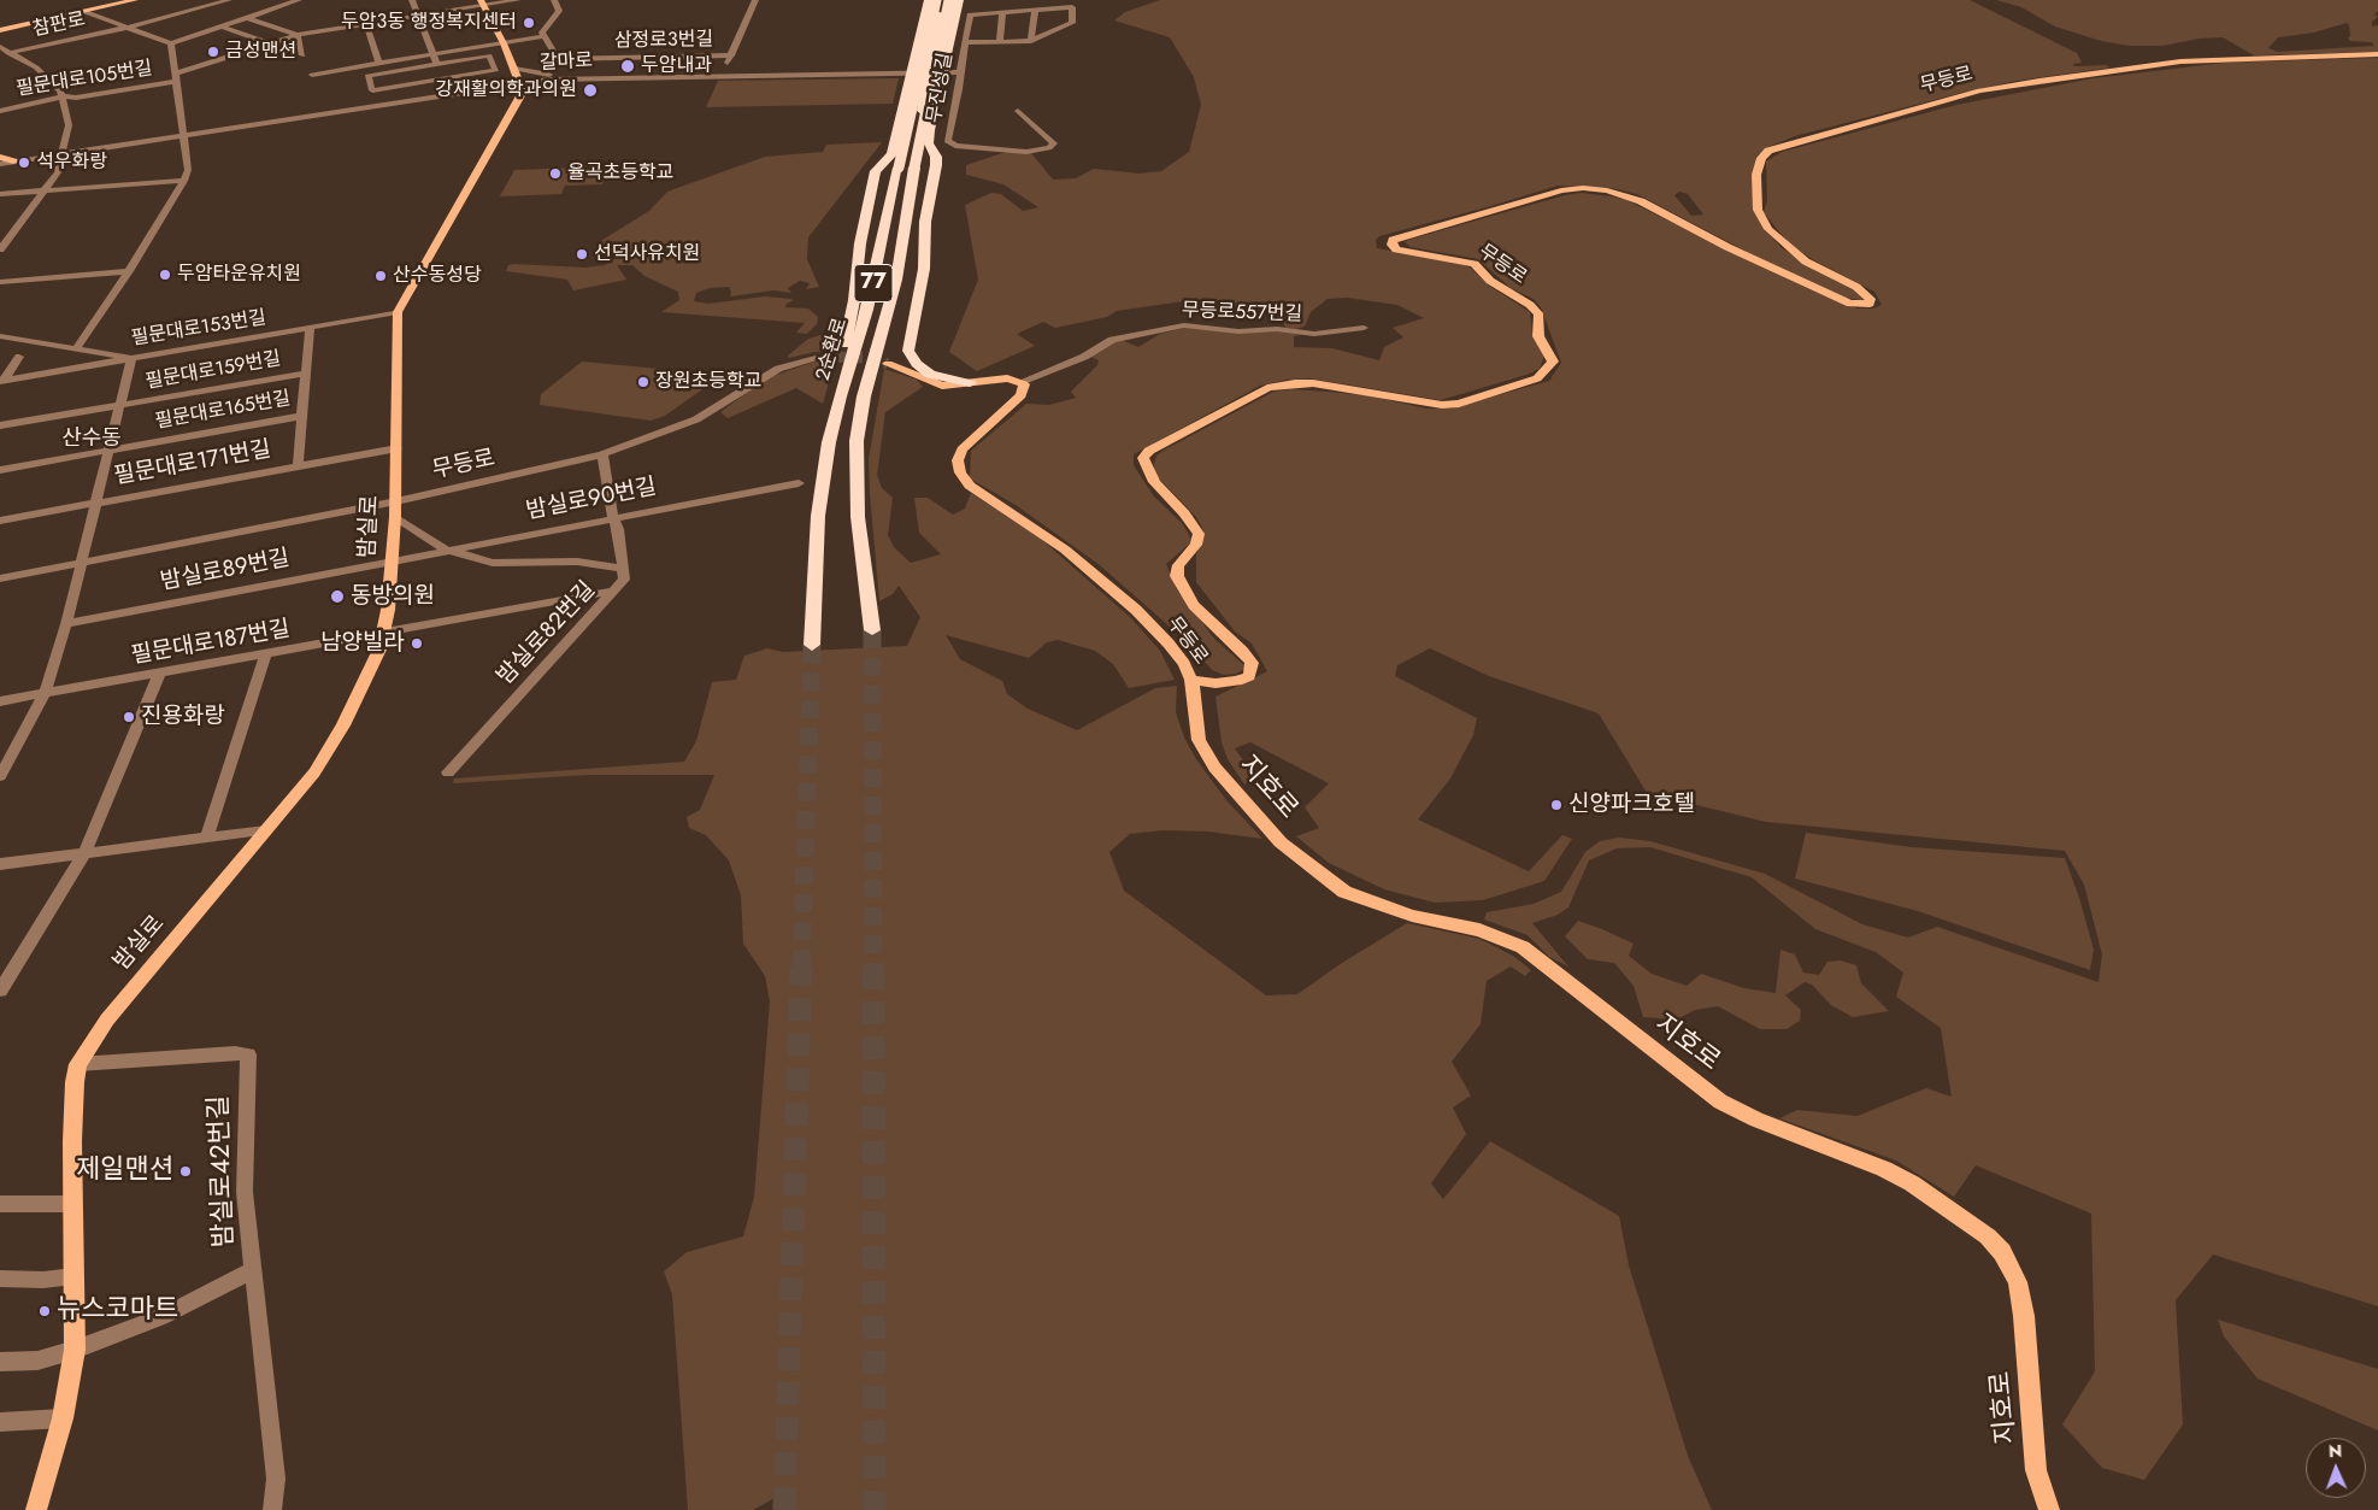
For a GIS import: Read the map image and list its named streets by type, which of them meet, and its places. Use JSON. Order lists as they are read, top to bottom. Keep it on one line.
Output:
{"streets":{"highway":["77","2순환로"],"main road":["무등로","밤실로","지호로"],"street":["참판로","삼정로3번길","갈마로","필문대로105번길","무진성길","무등로557번길","필문대로153번길","필문대로159번길","필문대로165번길","필문대로171번길","밤실로90번길","밤실로89번길","밤실로82번길","필문대로187번길","밤실로42번길"]},"crossings":[["갈마로","무진성길"],["갈마로","밤실로"],["무등로","무등로557번길"],["무등로","밤실로"],["무등로","지호로"],["필문대로153번길","필문대로159번길"],["필문대로153번길","밤실로"],["필문대로159번길","필문대로165번길"],["필문대로165번길","필문대로171번길"],["필문대로171번길","밤실로"],["밤실로90번길","밤실로"],["밤실로90번길","밤실로89번길"],["밤실로","밤실로89번길"],["밤실로","밤실로82번길"],["밤실로","필문대로187번길"],["밤실로","밤실로42번길"],["밤실로82번길","필문대로187번길"]],"districts":["산수동"],"places":["두암3동 행정복지센터","금성맨션","두암내과","강재활의학과의원","석우화랑","율곡초등학교","선덕사유치원","두암타운유치원","산수동성당","장원초등학교","동방의원","남양빌라","진용화랑","신양파크호텔","제일맨션","뉴스코마트"],"north":"top"}
